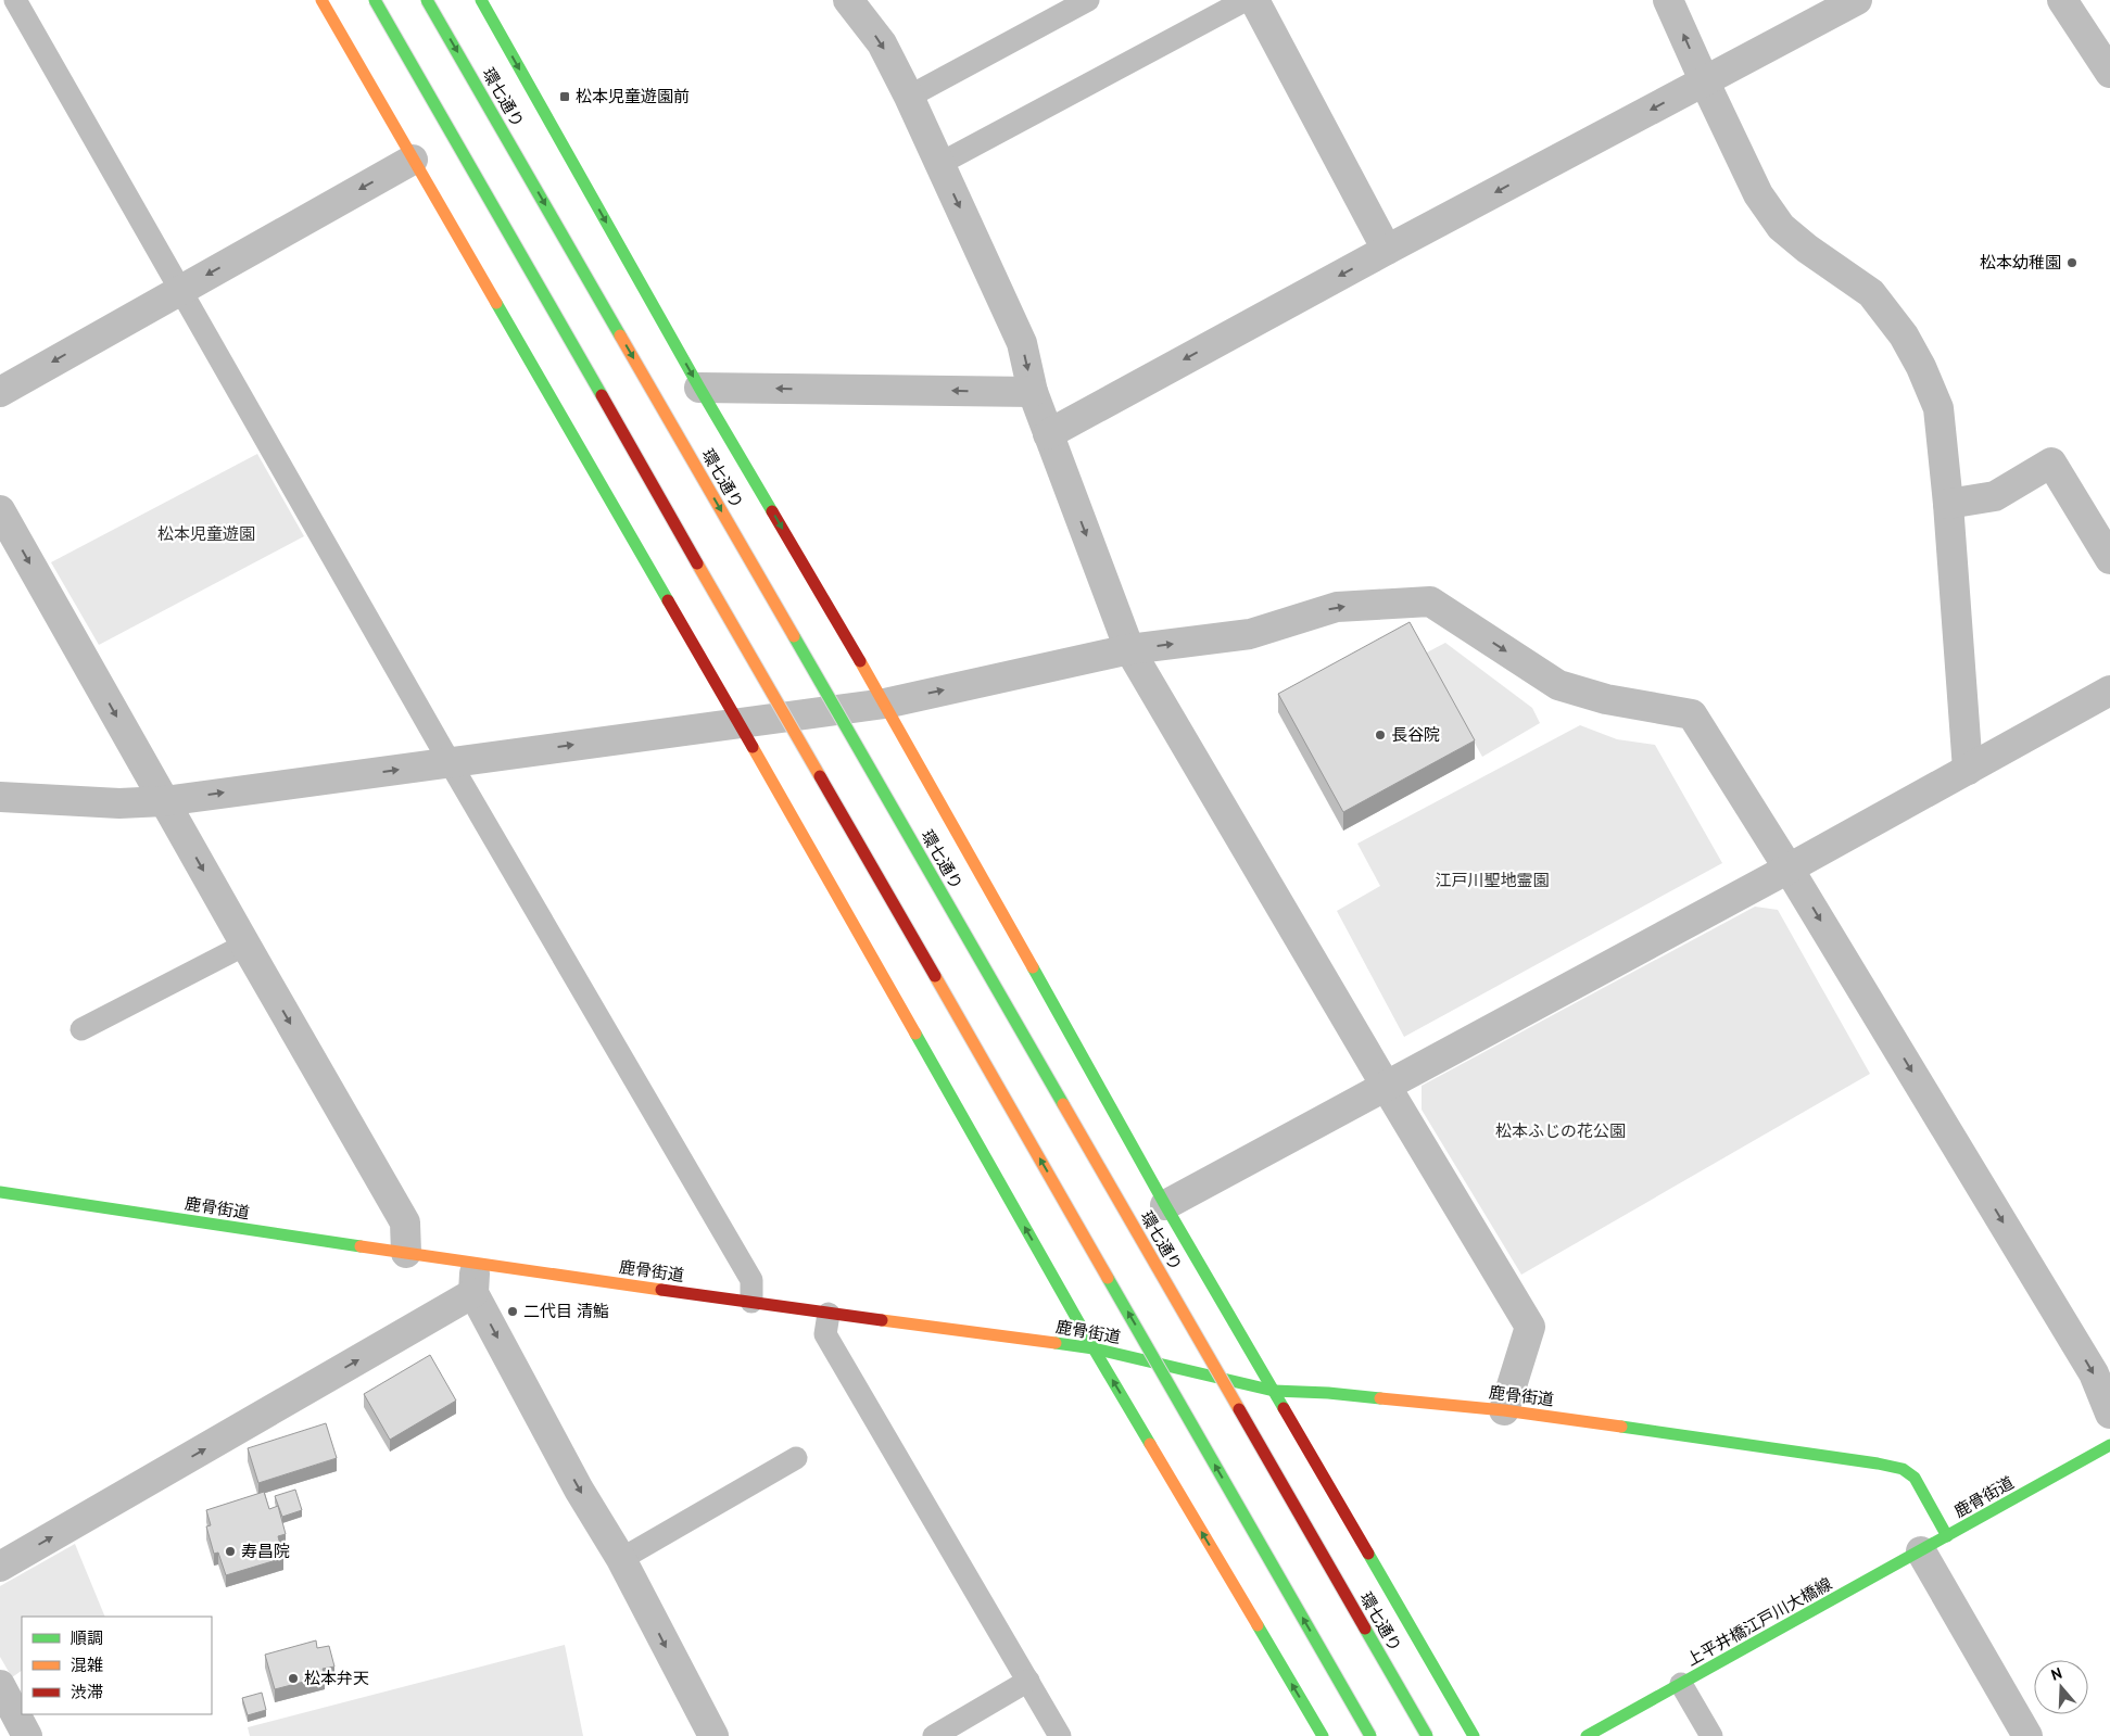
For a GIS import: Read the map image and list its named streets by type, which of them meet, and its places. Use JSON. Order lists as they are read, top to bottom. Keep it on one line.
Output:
{"streets":{"main road":["環七通り","鹿骨街道","上平井橋江戸川大橋線"]},"crossings":[["鹿骨街道","上平井橋江戸川大橋線"]],"parks":["松本児童遊園","江戸川聖地霊園","松本ふじの花公園"],"places":{"transit":["松本児童遊園前"],"other":["松本幼稚園","長谷院","二代目 清鮨","寿昌院","松本弁天"]},"legend":["順調","混雑","渋滞"],"north":"top"}
